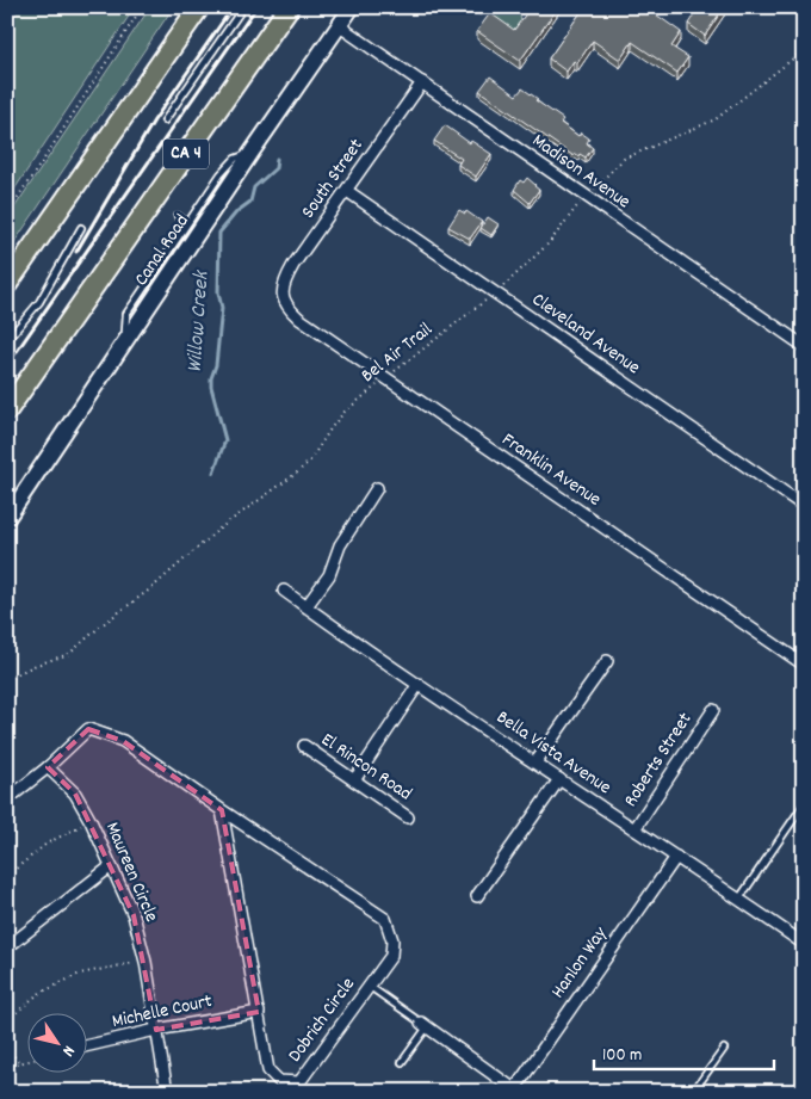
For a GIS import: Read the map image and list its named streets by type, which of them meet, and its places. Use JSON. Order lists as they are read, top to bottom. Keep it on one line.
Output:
{"streets":{"highway":["CA 4"],"street":["Madison Avenue","South Street","Canal Road","Cleveland Avenue","Franklin Avenue","Bella Vista Avenue","Roberts Street","El Rincon Road","Maureen Circle","Hanlon Way","Michelle Court","Dobrich Circle"],"path":["Bel Air Trail"]},"crossings":[["Madison Avenue","South Street"],["Madison Avenue","Canal Road"],["Madison Avenue","Bel Air Trail"],["South Street","Cleveland Avenue"],["South Street","Franklin Avenue"],["Cleveland Avenue","Bel Air Trail"],["Bel Air Trail","Franklin Avenue"],["Bella Vista Avenue","Roberts Street"],["Bella Vista Avenue","Hanlon Way"],["Maureen Circle","Michelle Court"],["Maureen Circle","Dobrich Circle"],["Michelle Court","Dobrich Circle"]],"water":["Willow Creek"],"scale_bar":"100 m","north":"bottom right"}
